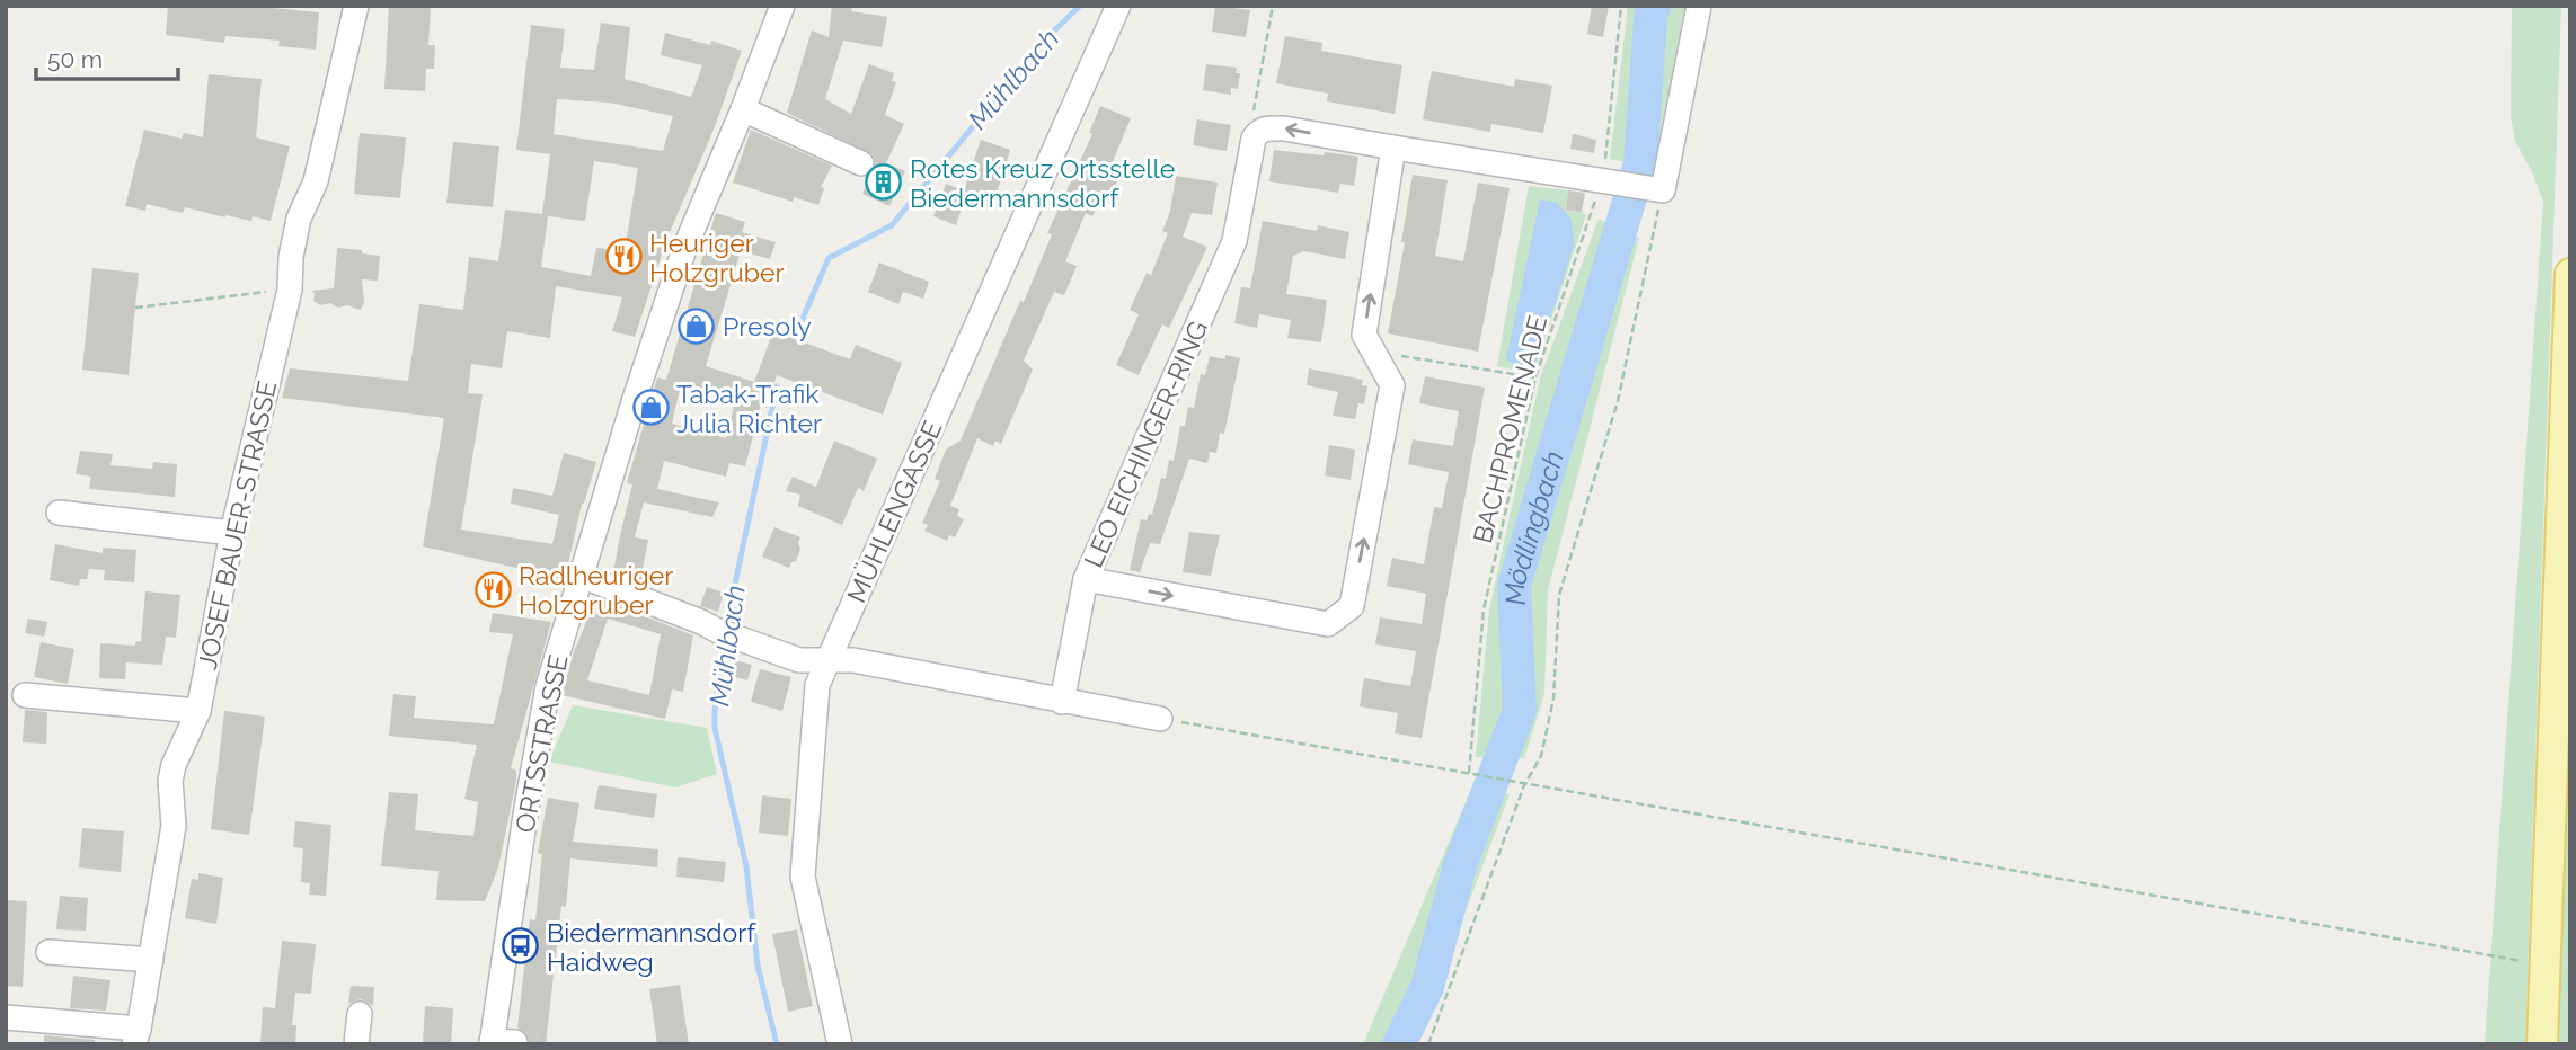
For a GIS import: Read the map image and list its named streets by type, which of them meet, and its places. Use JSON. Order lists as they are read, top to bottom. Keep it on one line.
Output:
{"streets":{"street":["LEO EICHINGER-RING","MÜHLENGASSE","JOSEF BAUER-STRASSE","ORTSSTRASSE"],"path":["BACHPROMENADE"]},"water":["Mühlbach","Mödlingbach"],"places":{"building":["Rotes Kreuz Ortsstelle Biedermannsdorf"],"restaurant":["Heuriger Holzgruber","Radlheuriger Holzgruber"],"shop":["Presoly","Tabak-Trafik Julia Richter"],"bus stop":["Biedermannsdorf Haidweg"]},"scale_bar":"50 m"}
